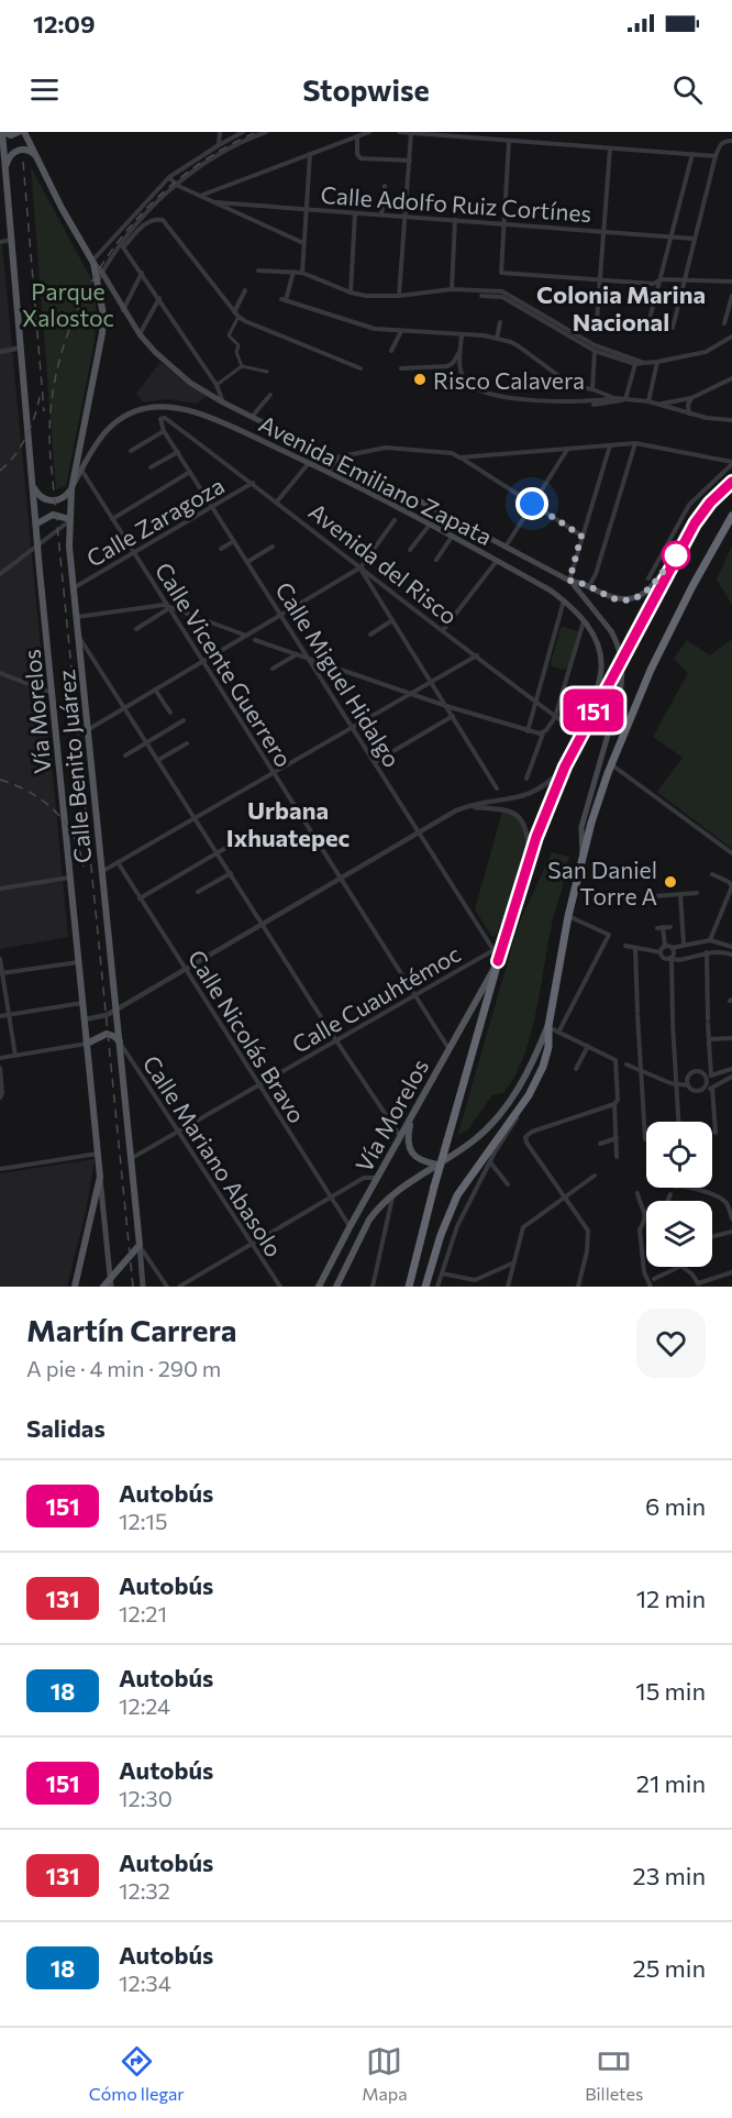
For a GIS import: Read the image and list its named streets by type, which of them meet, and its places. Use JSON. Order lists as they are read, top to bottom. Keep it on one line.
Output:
{"streets":{"main road":["Avenida Emiliano Zapata","Vía Morelos","Calle Benito Juárez"],"street":["Calle Adolfo Ruiz Cortínes","Calle Zaragoza","Avenida del Risco","Calle Vicente Guerrero","Calle Miguel Hidalgo","Calle Cuauhtémoc","Calle Nicolás Bravo","Calle Mariano Abasolo"]},"crossings":[["Avenida Emiliano Zapata","Calle Vicente Guerrero"],["Calle Zaragoza","Avenida del Risco"],["Calle Zaragoza","Calle Vicente Guerrero"],["Calle Zaragoza","Calle Miguel Hidalgo"],["Calle Zaragoza","Calle Benito Juárez"],["Avenida del Risco","Calle Miguel Hidalgo"],["Calle Vicente Guerrero","Vía Morelos"],["Calle Vicente Guerrero","Calle Cuauhtémoc"],["Calle Miguel Hidalgo","Calle Cuauhtémoc"],["Vía Morelos","Calle Nicolás Bravo"],["Calle Benito Juárez","Calle Cuauhtémoc"],["Calle Benito Juárez","Calle Mariano Abasolo"],["Calle Cuauhtémoc","Calle Nicolás Bravo"],["Calle Cuauhtémoc","Calle Mariano Abasolo"]],"districts":["Colonia Marina Nacional","Urbana Ixhuatepec"],"parks":["Parque Xalostoc"],"places":["Risco Calavera","San Daniel Torre A"],"lines":["bus line 151"],"page":{"status":"12:09","header":"Stopwise","on_map":"151","heading":[["Martín Carrera","A pie · 4 min · 290 m"],"Salidas"],"list":[{"mark":"151","name":"Autobús","note":"12:15","value":"6 min"},{"mark":"131","name":"Autobús","note":"12:21","value":"12 min"},{"mark":"18","name":"Autobús","note":"12:24","value":"15 min"},{"mark":"151","name":"Autobús","note":"12:30","value":"21 min"},{"mark":"131","name":"Autobús","note":"12:32","value":"23 min"},{"mark":"18","name":"Autobús","note":"12:34","value":"25 min"}],"tabs":["Cómo llegar","Mapa","Billetes"]}}
